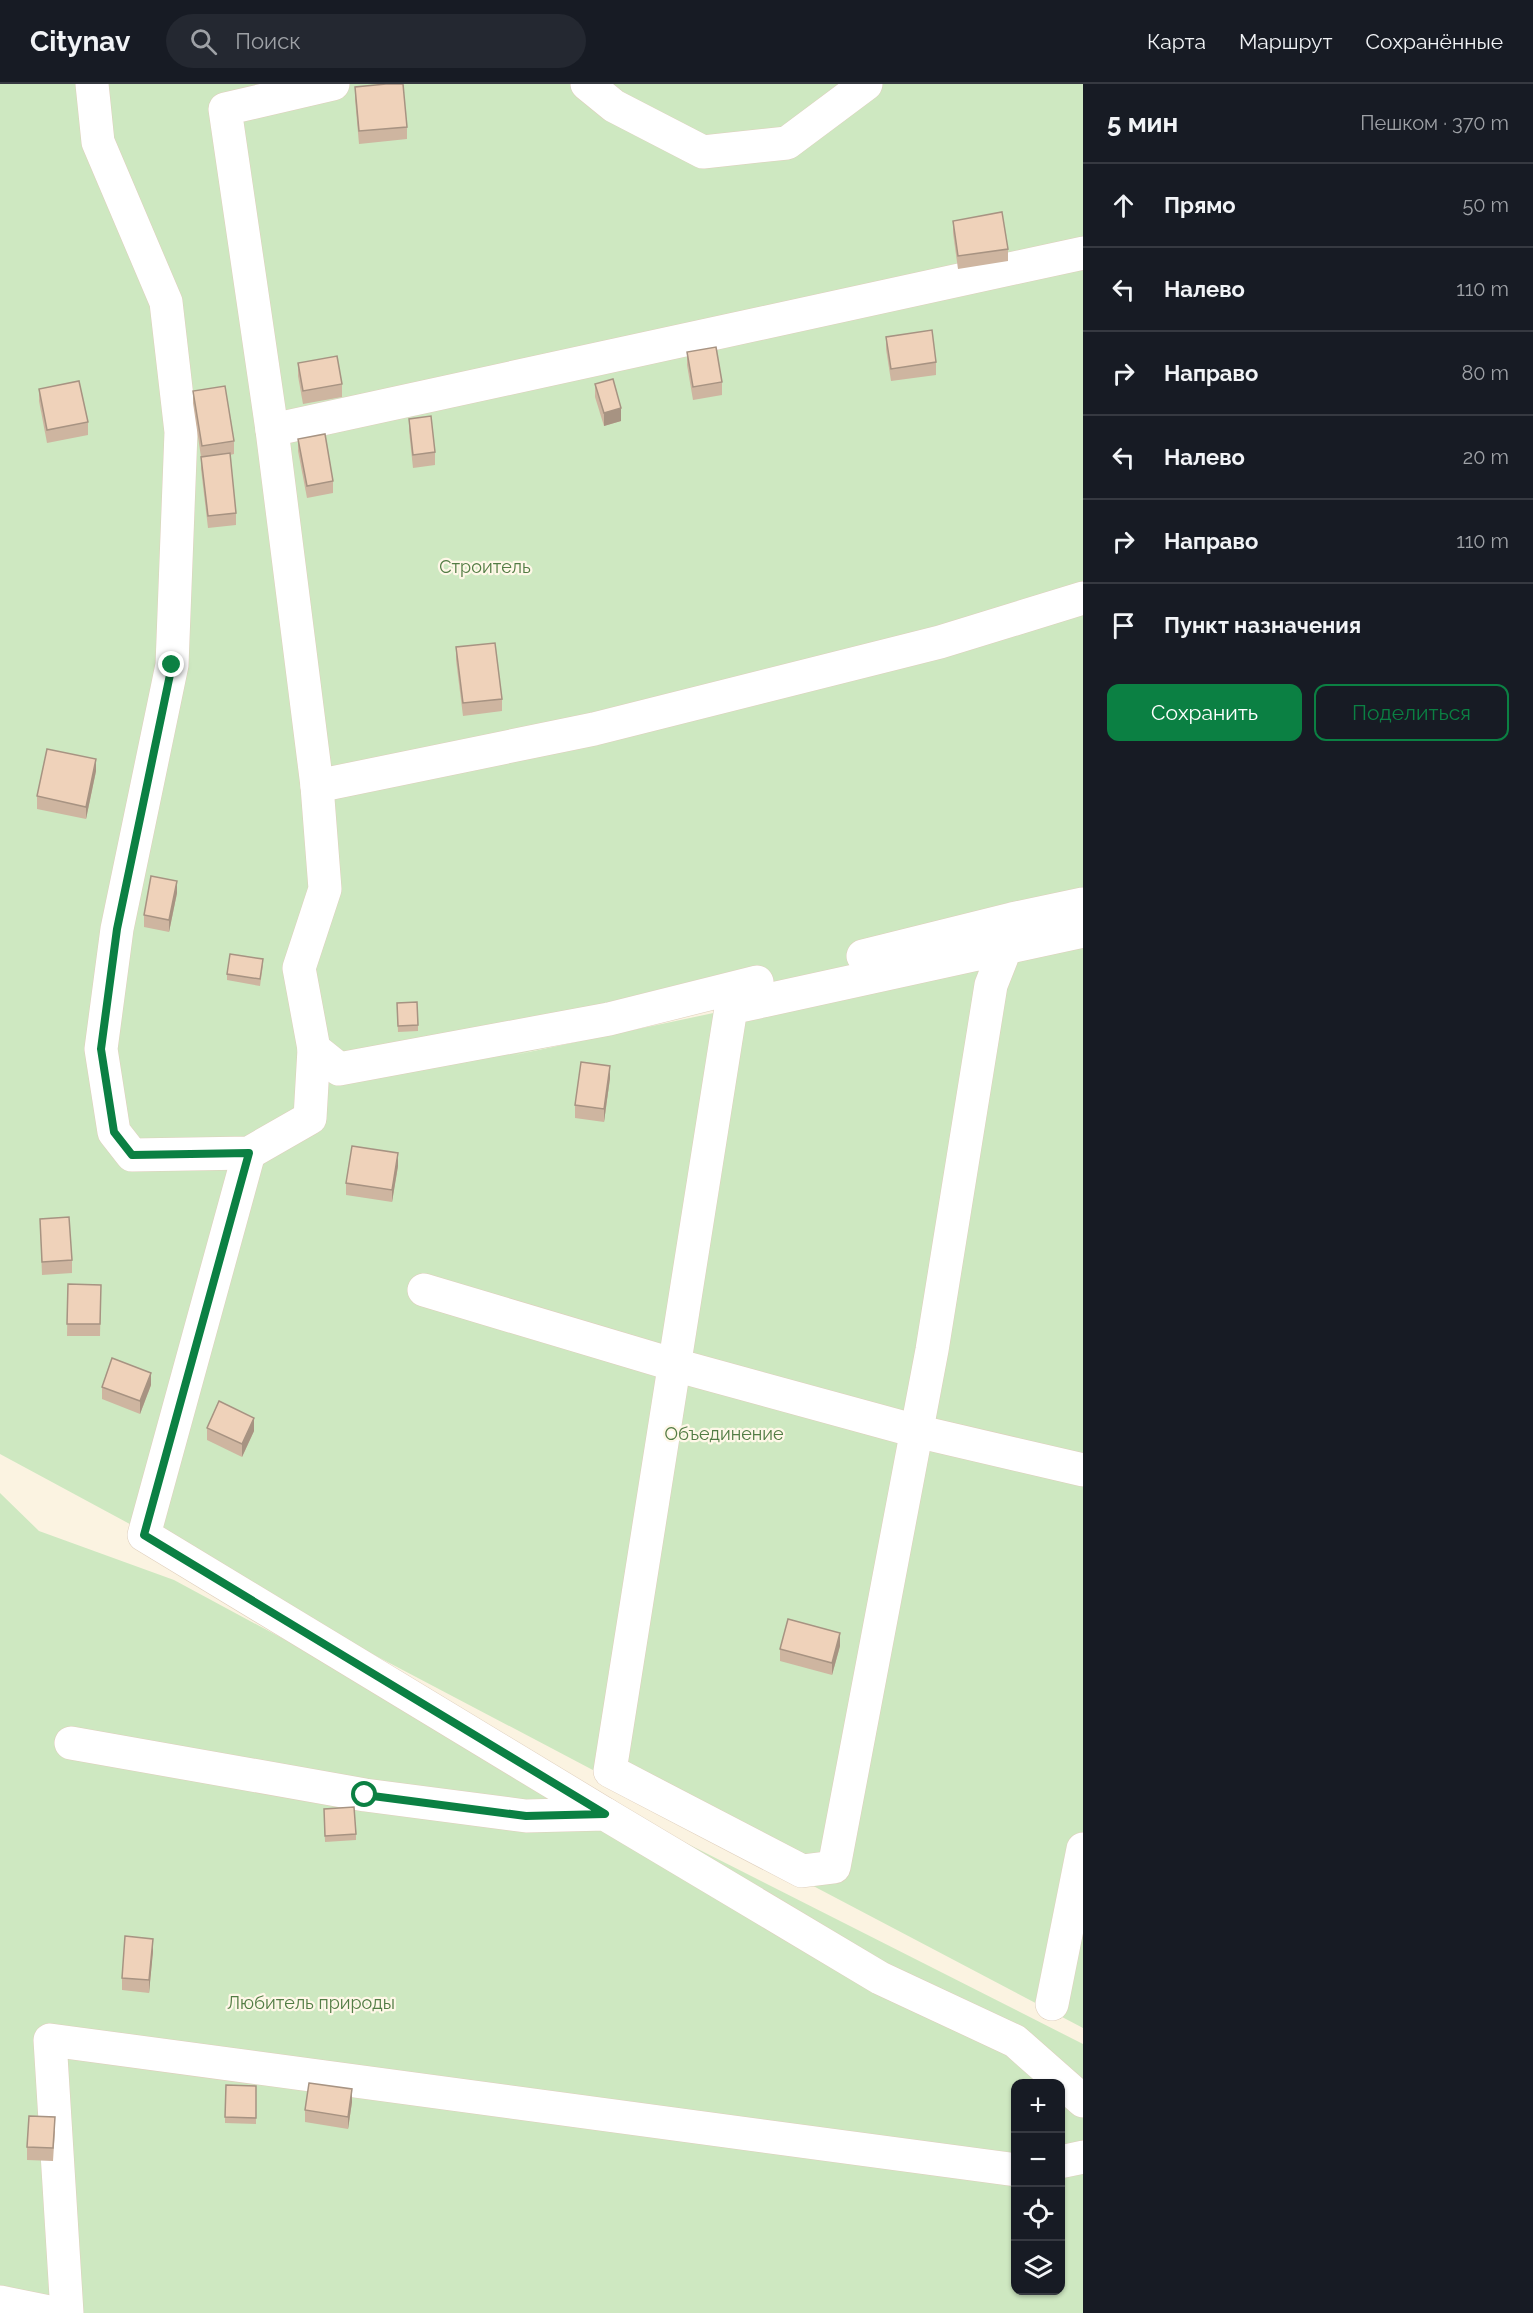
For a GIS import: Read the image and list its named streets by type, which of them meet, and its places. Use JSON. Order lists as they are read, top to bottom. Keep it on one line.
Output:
{"parks":["Строитель","Объединение","Любитель природы"],"page":{"header":"Citynav","search":"Поиск","nav":["Карта","Маршрут","Сохранённые"],"heading":["5 мин","Пешком · 370 m"],"list":[["Прямо","50 m"],["Налево","110 m"],["Направо","80 m"],["Налево","20 m"],["Направо","110 m"],"Пункт назначения"],"buttons":["Сохранить","Поделиться"],"map_buttons":["+","−"]}}
